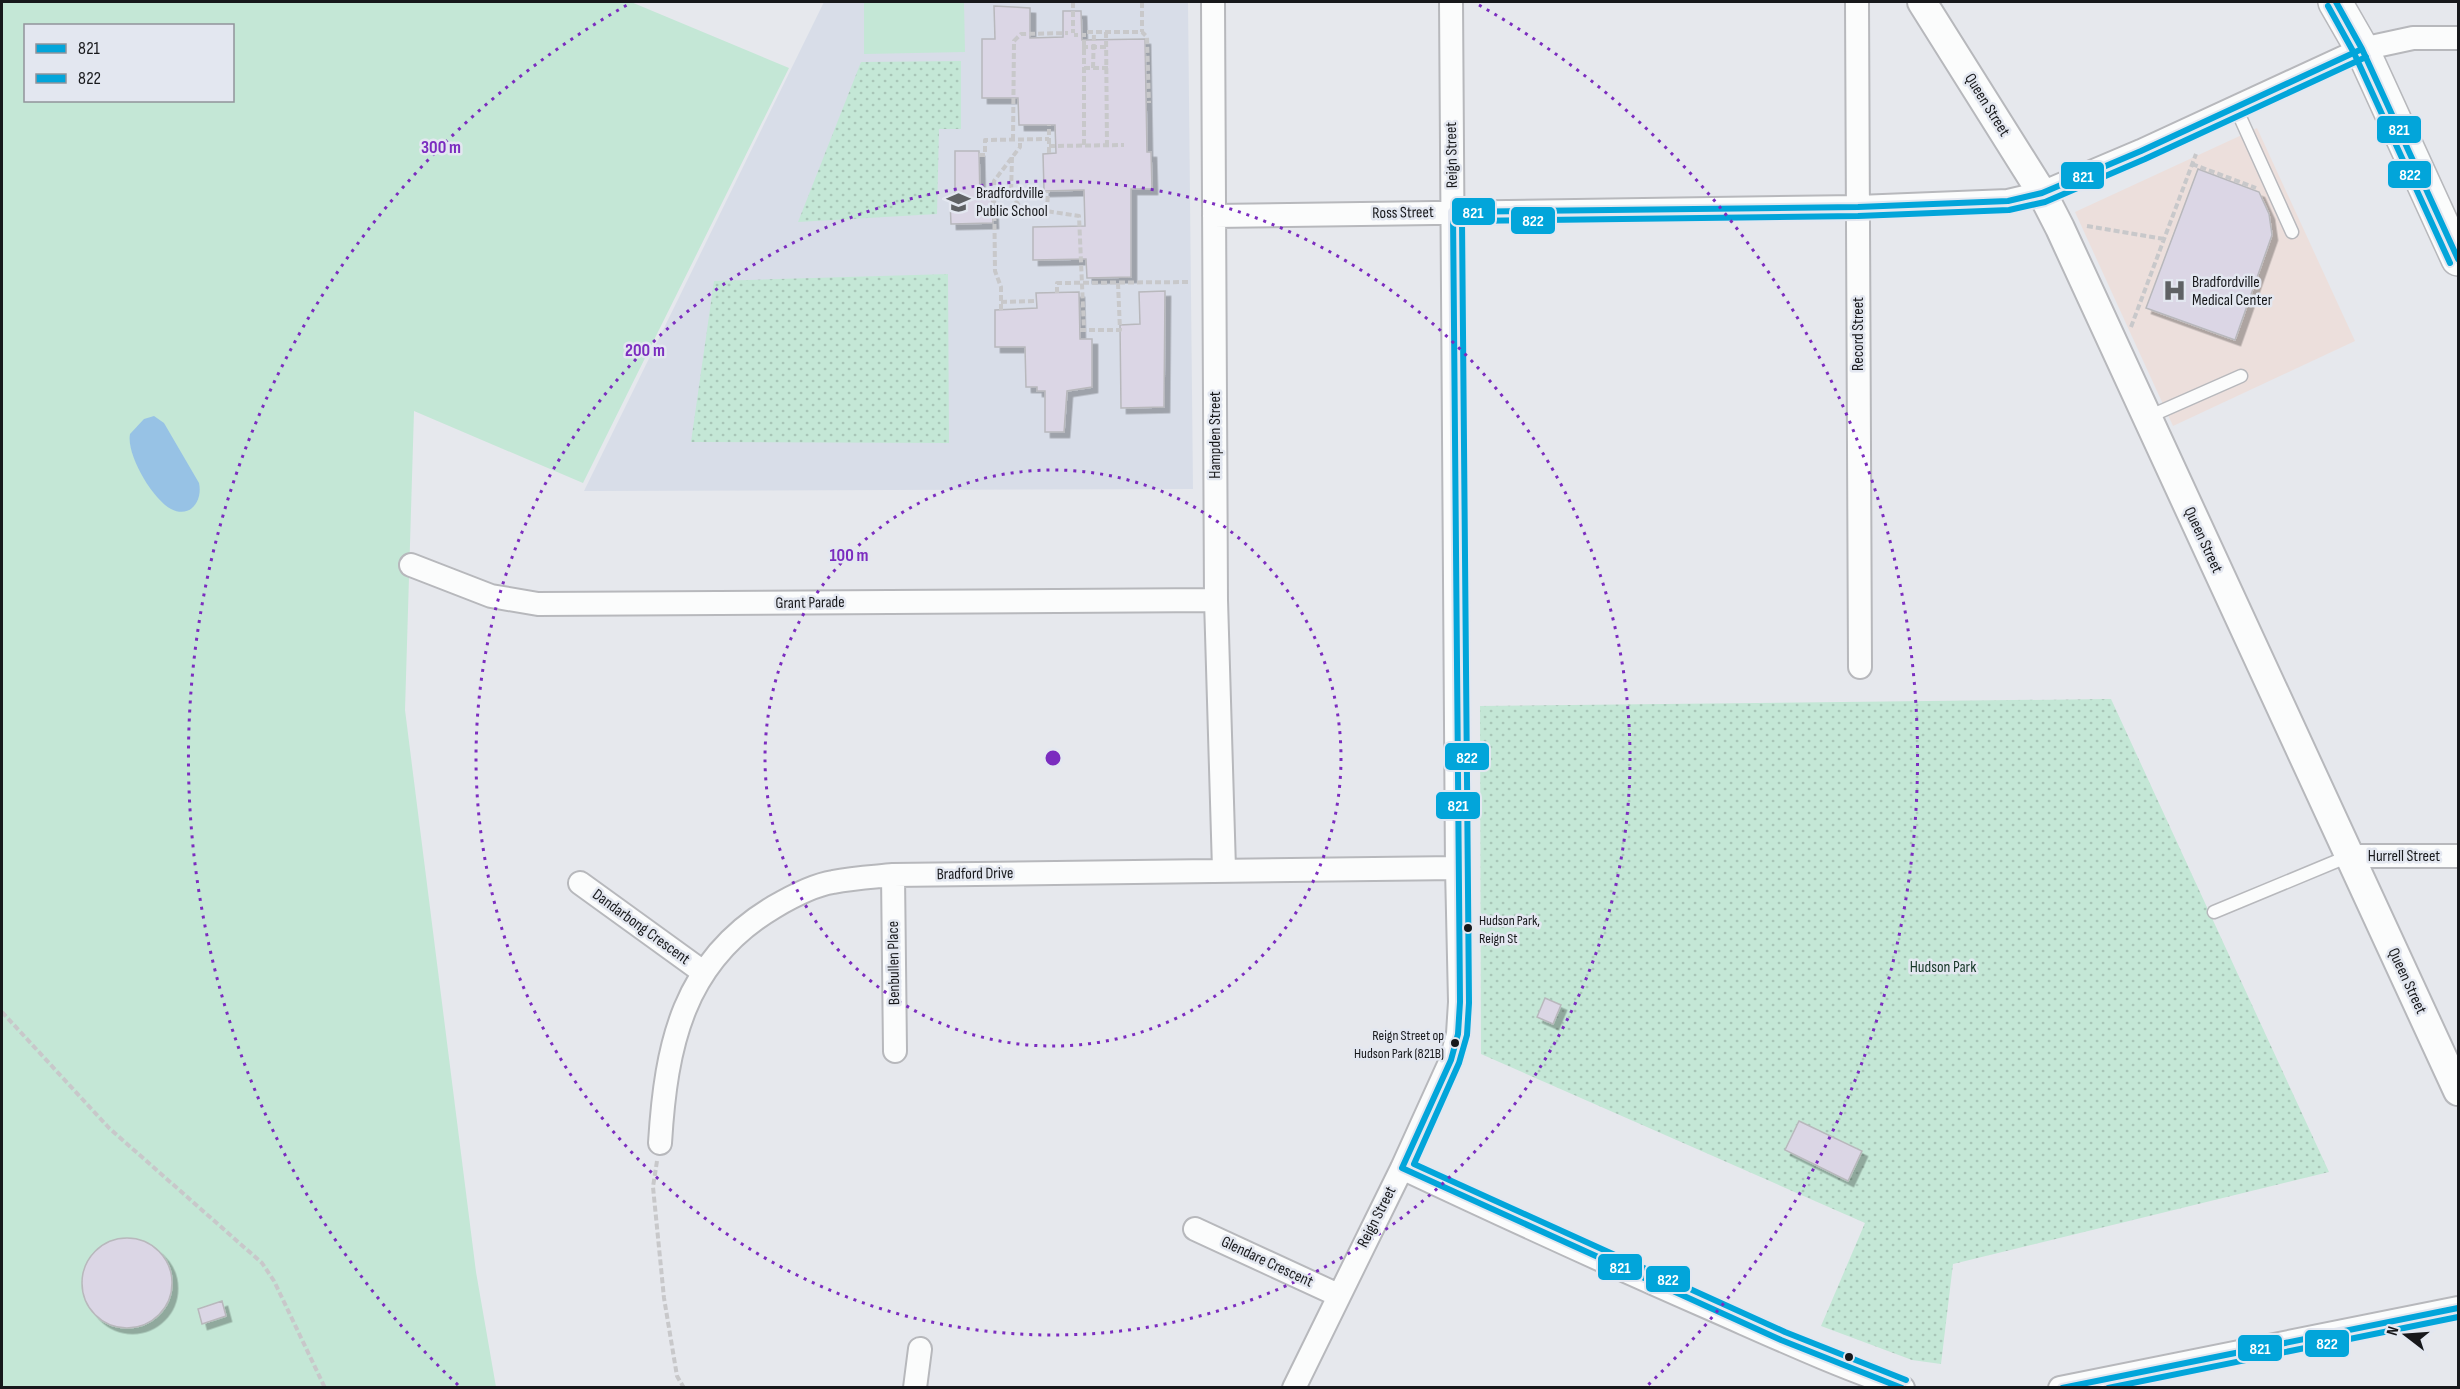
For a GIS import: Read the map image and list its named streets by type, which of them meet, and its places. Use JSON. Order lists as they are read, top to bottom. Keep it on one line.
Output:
{"streets":{"street":["Queen Street","Reign Street","Ross Street","Record Street","Hampden Street","Grant Parade","Hurrell Street","Bradford Drive","Dandarbong Crescent","Benbullen Place","Glendare Crescent"]},"crossings":[["Queen Street","Ross Street"],["Queen Street","Hurrell Street"],["Reign Street","Ross Street"],["Reign Street","Bradford Drive"],["Reign Street","Glendare Crescent"],["Ross Street","Record Street"],["Ross Street","Hampden Street"],["Hampden Street","Grant Parade"],["Hampden Street","Bradford Drive"],["Bradford Drive","Dandarbong Crescent"],["Bradford Drive","Benbullen Place"]],"parks":["Hudson Park"],"places":{"school or university":["Bradfordville Public School"],"hospital":["Bradfordville Medical Center"],"other":["Hudson Park, Reign St","Reign Street op Hudson Park (821B)"]},"lines":["transit line 821","transit line 822"],"legend":["821","822"],"north":"left","rings":["300 m","200 m","100 m"]}
